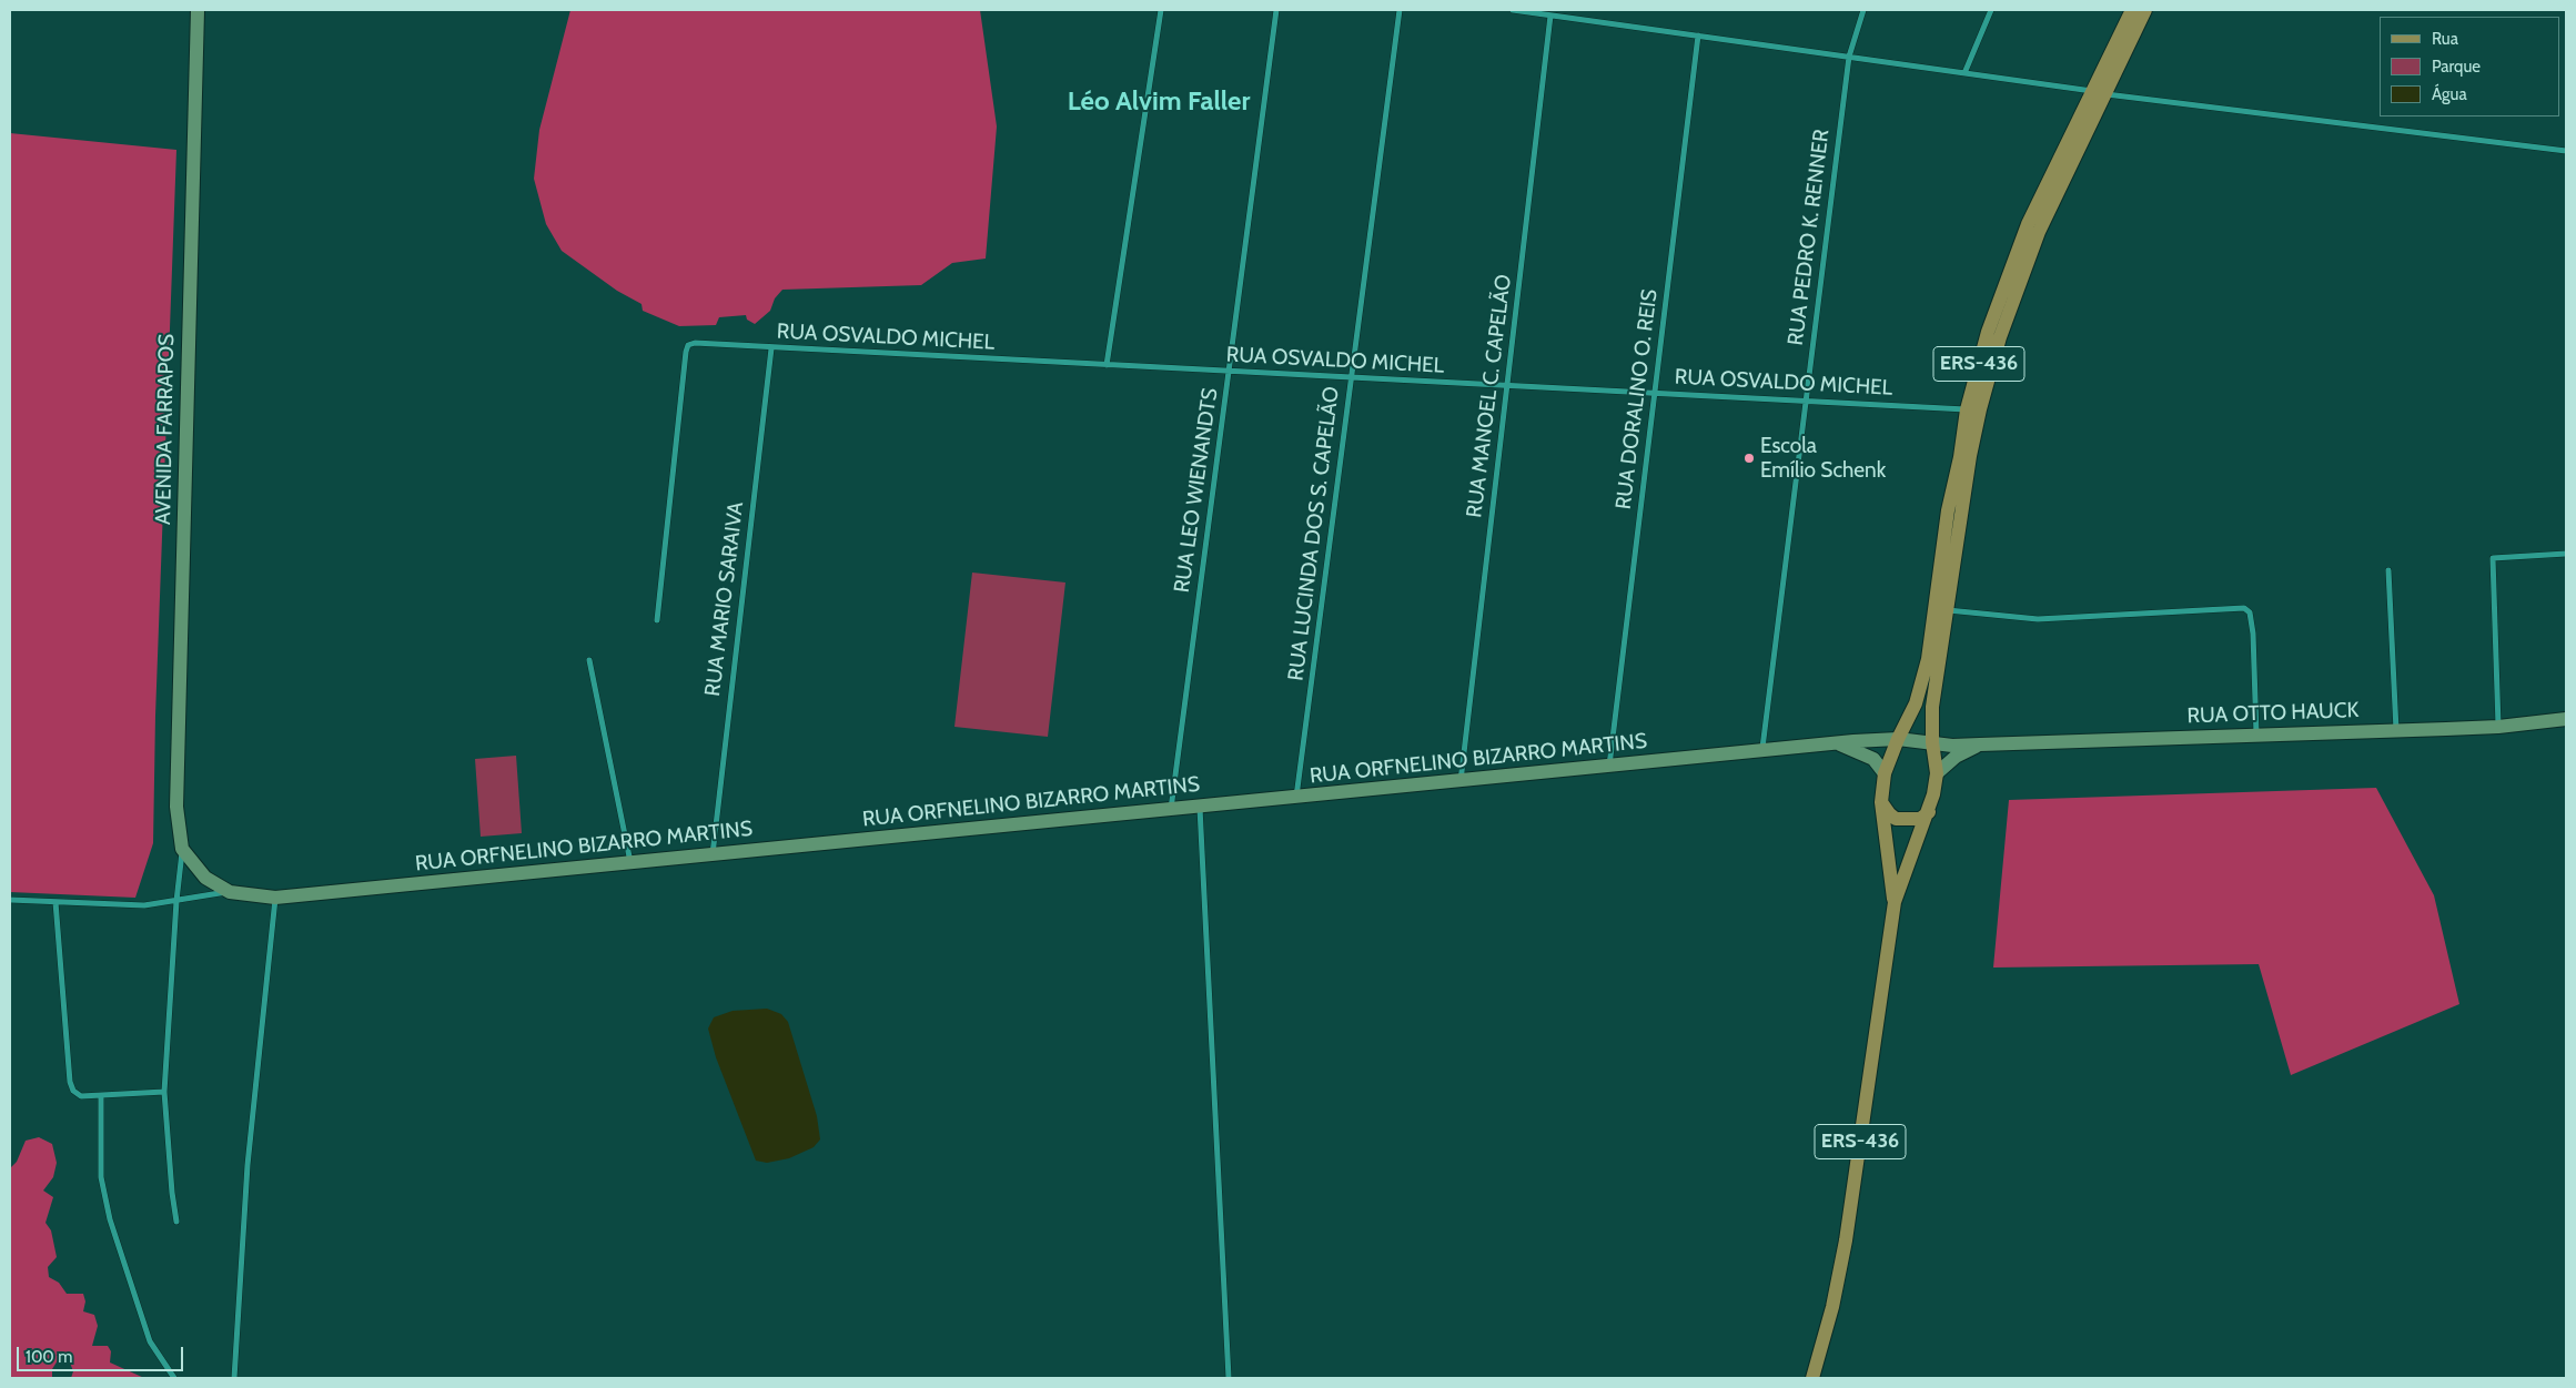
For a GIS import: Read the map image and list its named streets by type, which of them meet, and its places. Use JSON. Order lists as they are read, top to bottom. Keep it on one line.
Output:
{"streets":{"main road":["ERS-436"],"street":["RUA PEDRO K. RENNER","RUA OSVALDO MICHEL","RUA MANOEL C. CAPELÃO","RUA DORALINO O. REIS","AVENIDA FARRAPOS","RUA LEO WIENANDTS","RUA LUCINDA DOS S. CAPELÃO","RUA MARIO SARAIVA","RUA OTTO HAUCK","RUA ORFNELINO BIZARRO MARTINS"]},"crossings":[["RUA PEDRO K. RENNER","RUA OSVALDO MICHEL"],["RUA PEDRO K. RENNER","RUA ORFNELINO BIZARRO MARTINS"],["RUA OSVALDO MICHEL","ERS-436"],["RUA OSVALDO MICHEL","RUA MANOEL C. CAPELÃO"],["RUA OSVALDO MICHEL","RUA DORALINO O. REIS"],["RUA OSVALDO MICHEL","RUA LEO WIENANDTS"],["RUA OSVALDO MICHEL","RUA LUCINDA DOS S. CAPELÃO"],["RUA OSVALDO MICHEL","RUA MARIO SARAIVA"],["ERS-436","RUA ORFNELINO BIZARRO MARTINS"],["RUA MANOEL C. CAPELÃO","RUA ORFNELINO BIZARRO MARTINS"],["RUA DORALINO O. REIS","RUA ORFNELINO BIZARRO MARTINS"],["RUA LEO WIENANDTS","RUA ORFNELINO BIZARRO MARTINS"],["RUA LUCINDA DOS S. CAPELÃO","RUA ORFNELINO BIZARRO MARTINS"],["RUA MARIO SARAIVA","RUA ORFNELINO BIZARRO MARTINS"],["RUA OTTO HAUCK","RUA ORFNELINO BIZARRO MARTINS"]],"districts":["Léo Alvim Faller"],"places":["Escola Emílio Schenk"],"legend":["Rua","Parque","Água"],"scale_bar":"100 m"}
